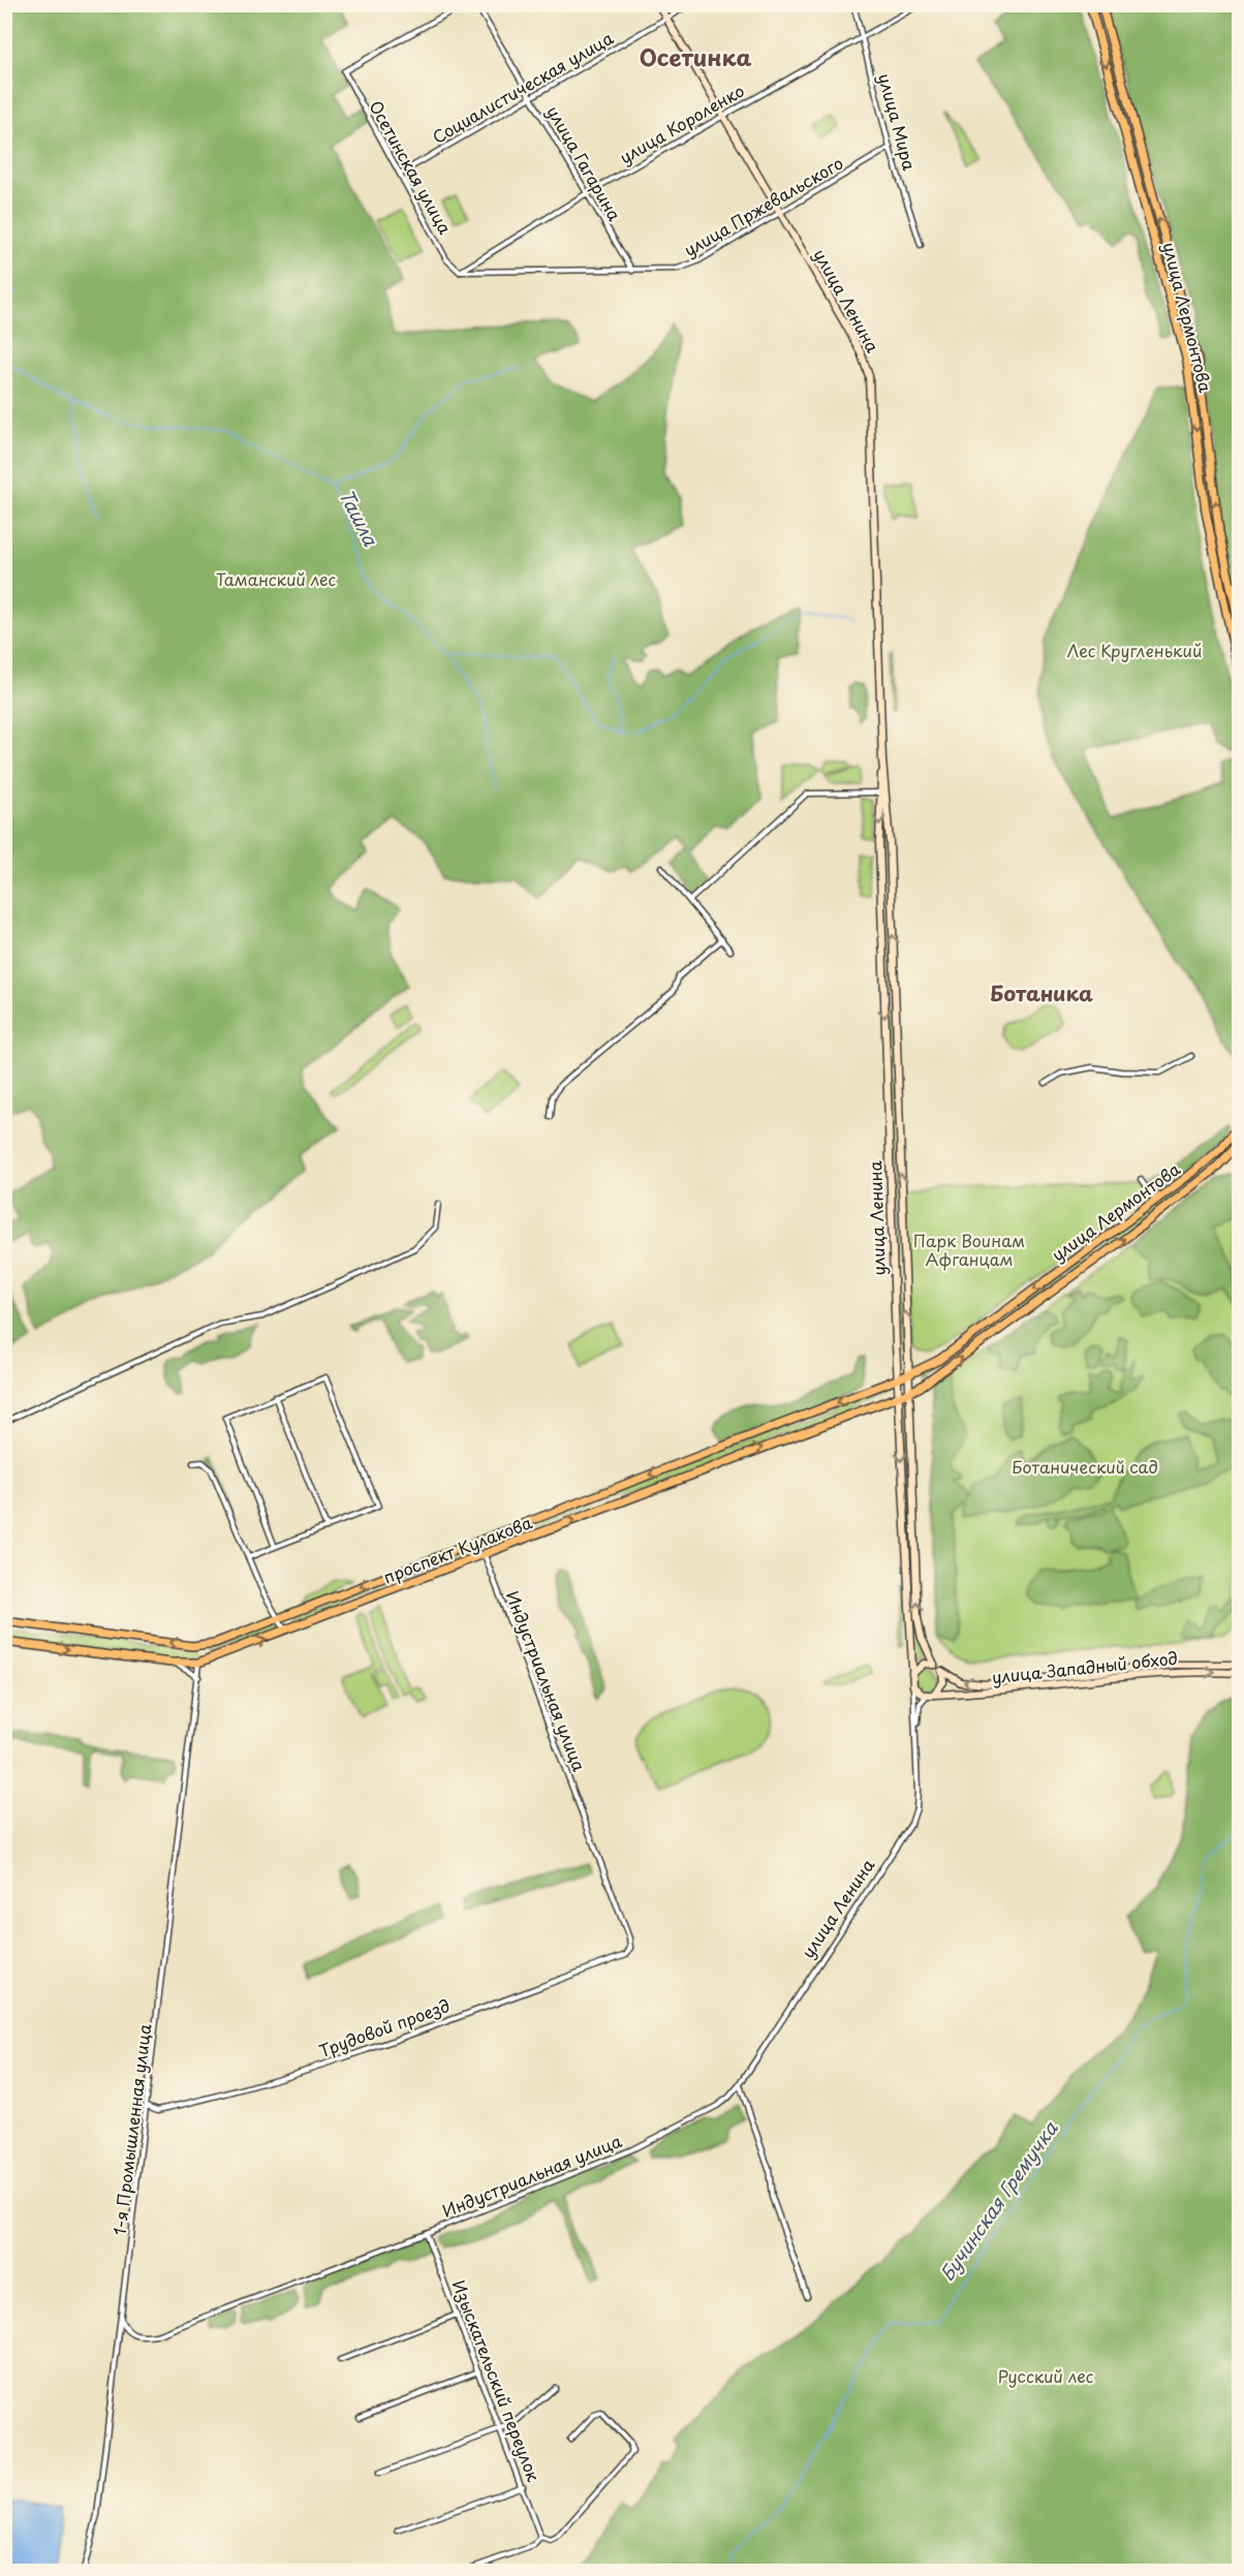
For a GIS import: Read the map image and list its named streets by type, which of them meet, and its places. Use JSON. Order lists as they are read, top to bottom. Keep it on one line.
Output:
{"streets":{"main road":["улица Ленина","улица Лермонтова","проспект Кулакова","улица Западный обход"],"street":["Социалистическая улица","улица Мира","улица Короленко","улица Гагарина","Осетинская улица","улица Пржевальского","Индустриальная улица","Трудовой проезд","1-я Промышленная улица","Изыскательский переулок"]},"crossings":[["Социалистическая улица","улица Гагарина"],["Социалистическая улица","Осетинская улица"],["Социалистическая улица","улица Ленина"],["улица Мира","улица Короленко"],["улица Мира","улица Пржевальского"],["улица Короленко","улица Гагарина"],["улица Короленко","Осетинская улица"],["улица Короленко","улица Пржевальского"],["улица Короленко","улица Ленина"],["улица Гагарина","улица Пржевальского"],["Осетинская улица","улица Пржевальского"],["улица Пржевальского","улица Ленина"],["улица Ленина","улица Лермонтова"],["улица Ленина","проспект Кулакова"],["улица Ленина","улица Западный обход"],["улица Ленина","Индустриальная улица"],["улица Лермонтова","проспект Кулакова"],["проспект Кулакова","Индустриальная улица"],["проспект Кулакова","1-я Промышленная улица"],["Индустриальная улица","Трудовой проезд"],["Индустриальная улица","1-я Промышленная улица"],["Индустриальная улица","Изыскательский переулок"],["Трудовой проезд","1-я Промышленная улица"]],"districts":["Осетинка","Ботаника"],"water":["Ташла","Бучинская Гремучка"],"parks":["Таманский лес","Лес Кругленький","Парк Воинам Афганцам","Ботанический сад","Русский лес"]}
